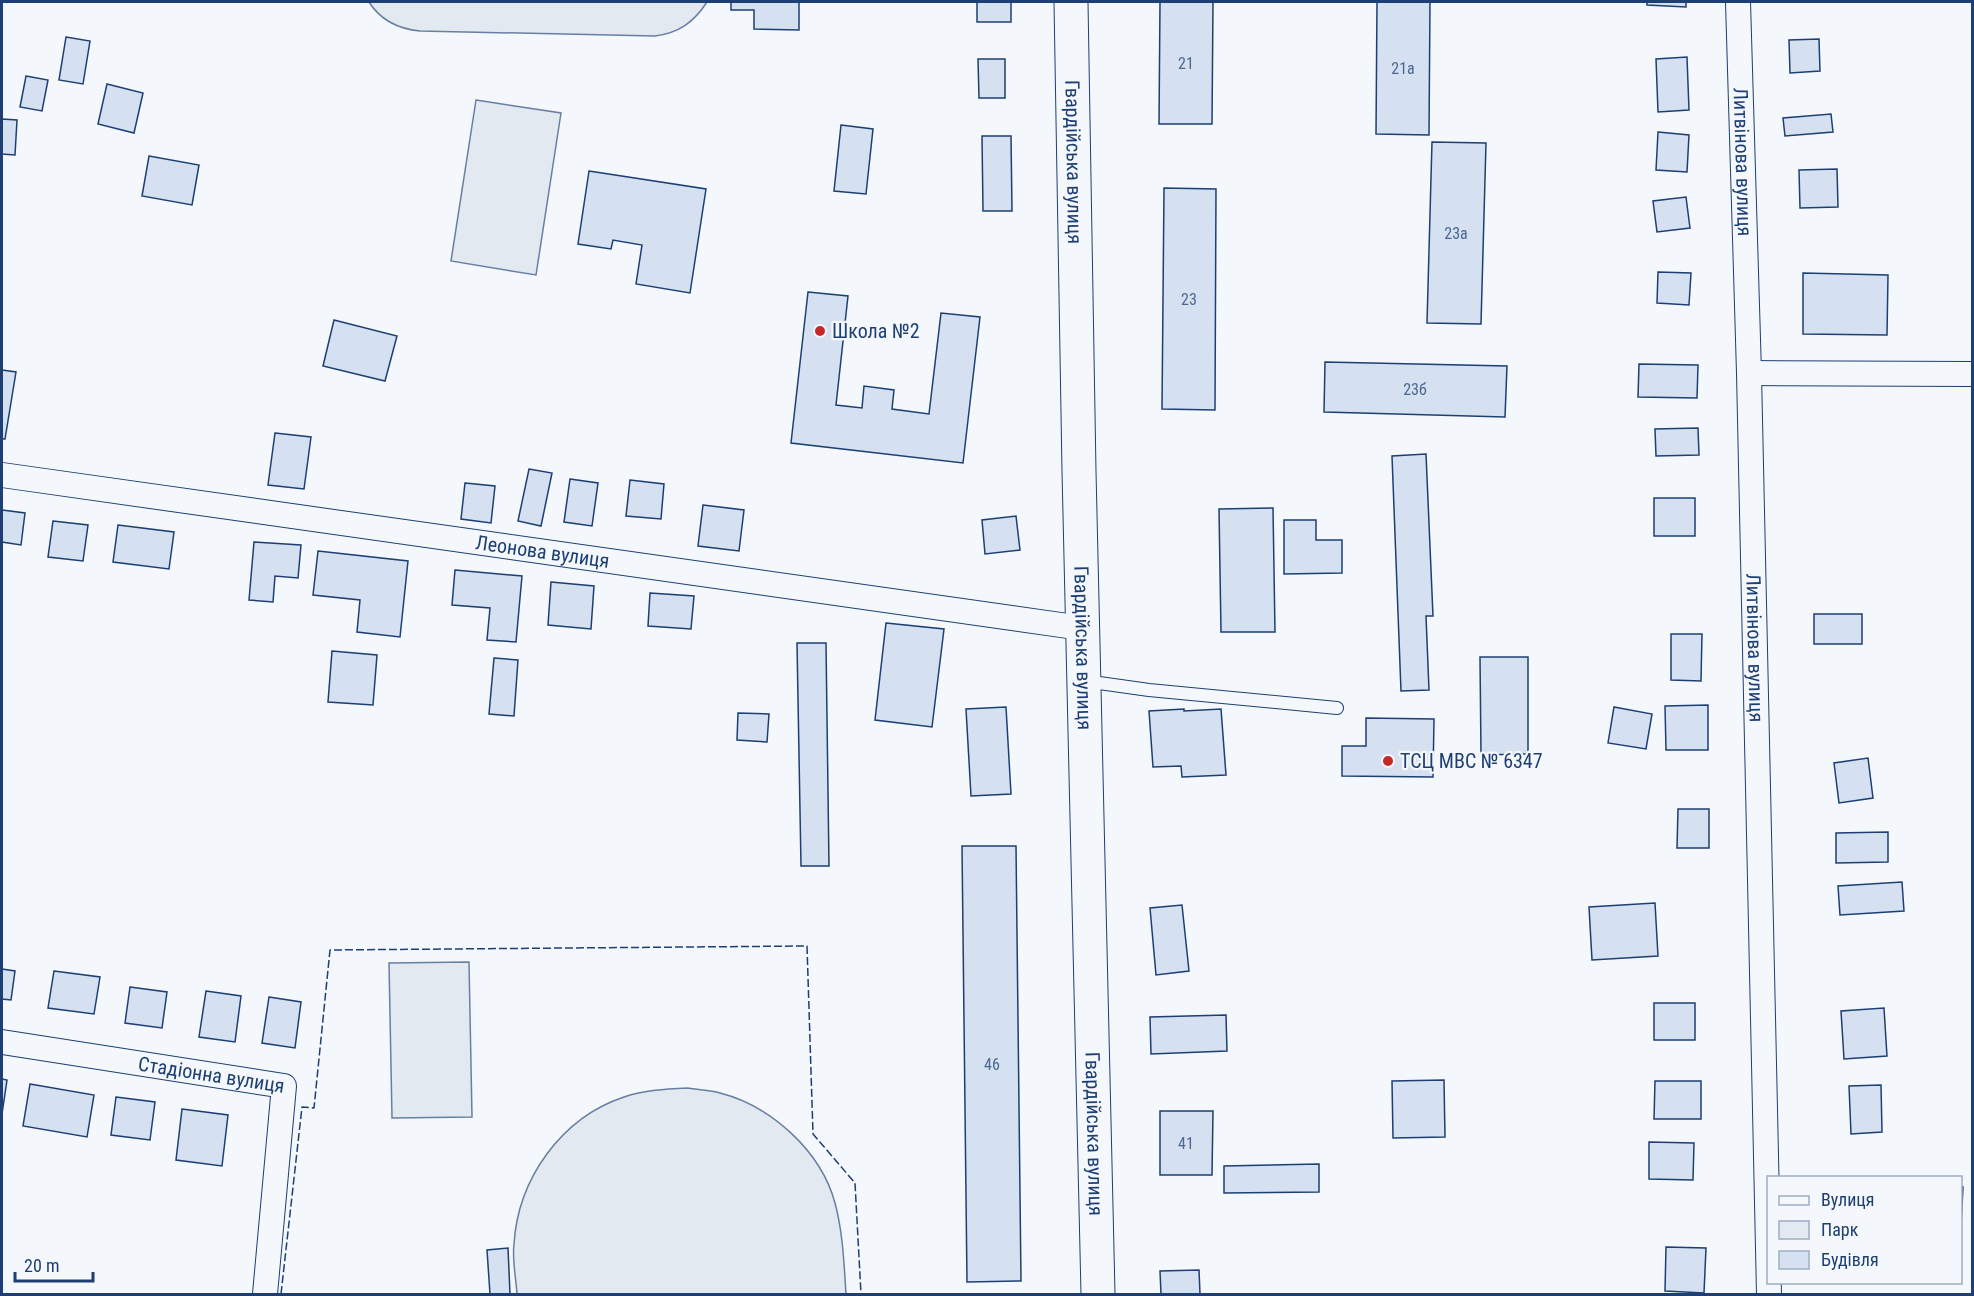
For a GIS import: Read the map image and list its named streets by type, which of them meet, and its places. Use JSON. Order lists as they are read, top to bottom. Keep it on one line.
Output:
{"streets":{"street":["Гвардійська вулиця","Литвінова вулиця","Леонова вулиця","Стадіонна вулиця"]},"crossings":[["Гвардійська вулиця","Леонова вулиця"]],"places":["Школа №2","ТСЦ МВС № 6347"],"house_numbers":["21","21а","23а","23","23б","46","41"],"legend":["Вулиця","Парк","Будівля"],"scale_bar":"20 m"}
